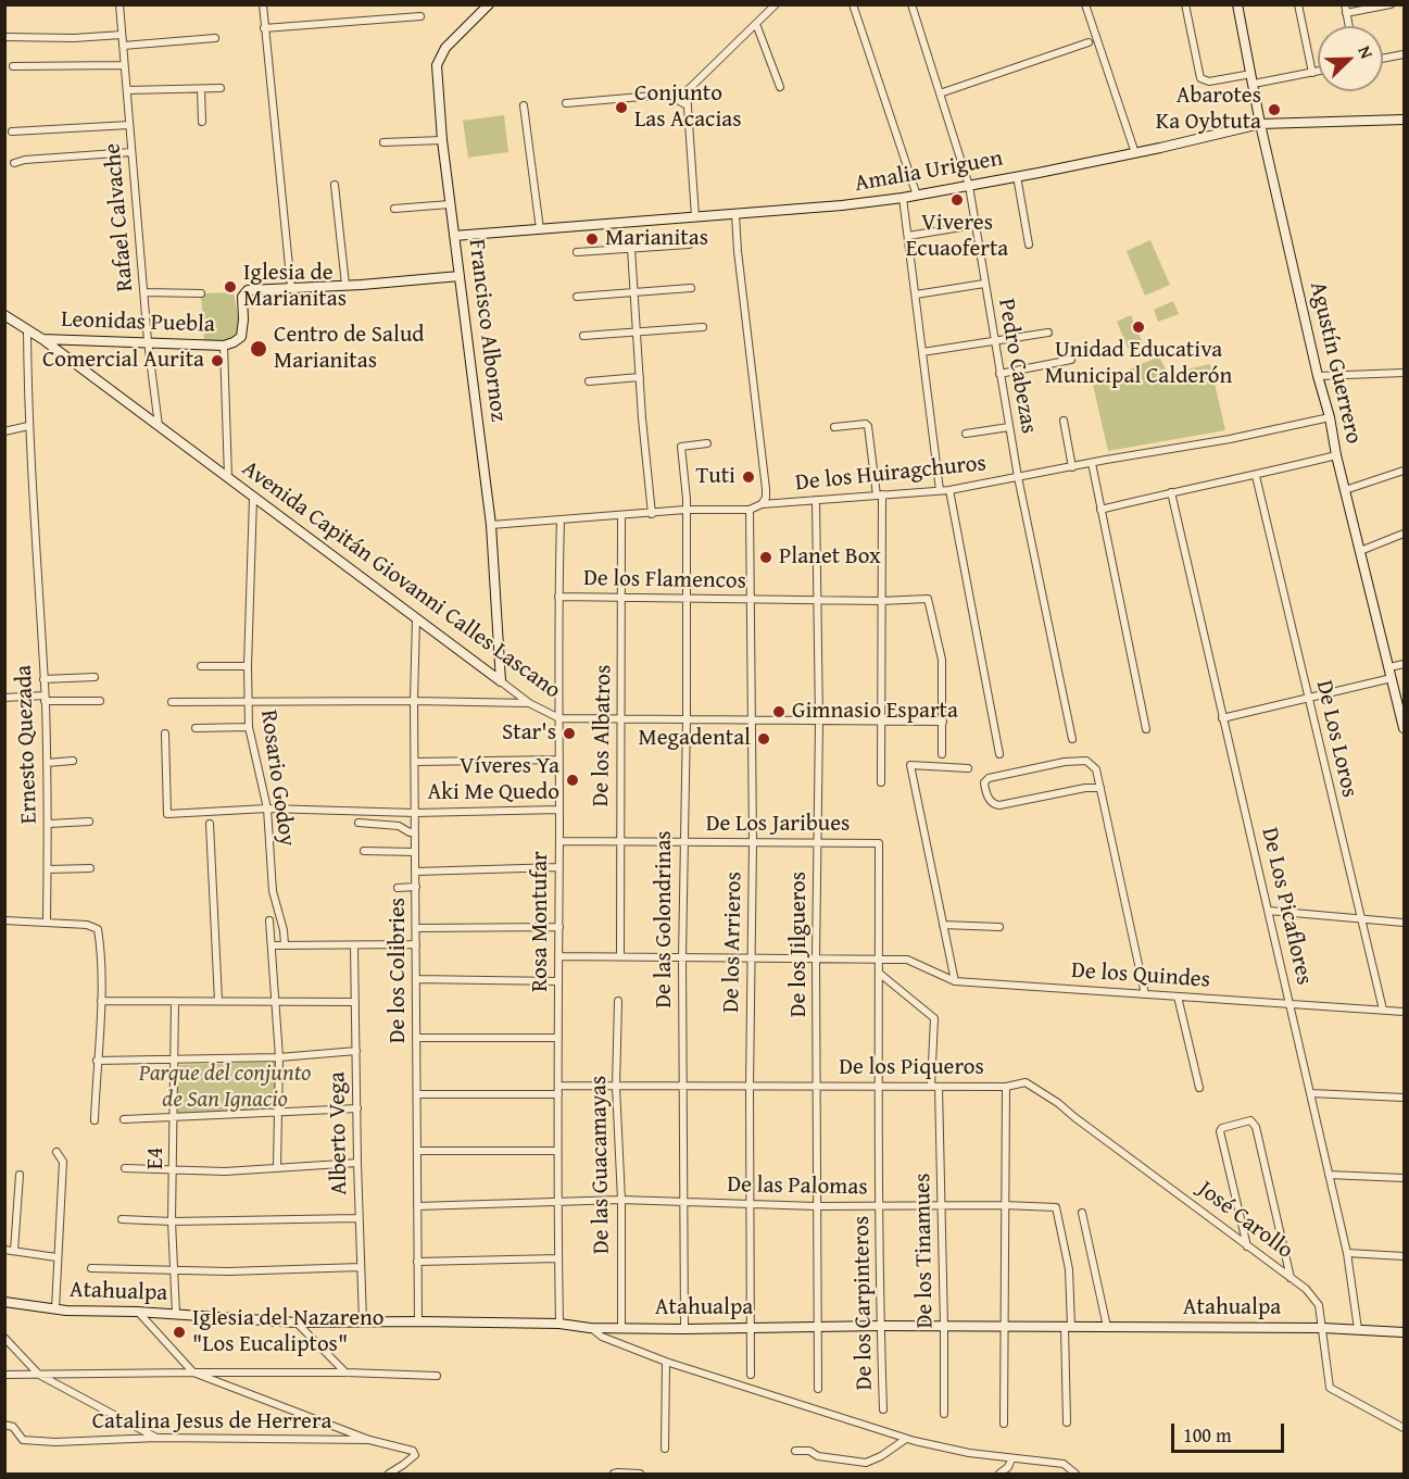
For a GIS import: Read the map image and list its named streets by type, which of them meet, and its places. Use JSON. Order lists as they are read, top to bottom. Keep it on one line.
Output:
{"streets":{"street":["Amalia Uriguen","Rafael Calvache","Leonidas Puebla","Francisco Albornoz","Agustín Guerrero","Pedro Cabezas","De los Huiragchuros","Avenida Capitán Giovanni Calles Lascano","De los Flamencos","De los Albatros","De Los Loros","Ernesto Quezada","Rosario Godoy","De Los Jaribues","De Los Picaflores","De las Golondrinas","Rosa Montufar","De los Arrieros","De los Jilgueros","De los Colibries","De los Quindes","De los Piqueros","Alberto Vega","E4","De las Guacamayas","De las Palomas","José Carollo","De los Tinamues","Atahualpa","De los Carpinteros","Catalina Jesus de Herrera"]},"crossings":[["Amalia Uriguen","Francisco Albornoz"],["Amalia Uriguen","Agustín Guerrero"],["Amalia Uriguen","Pedro Cabezas"],["Rafael Calvache","Leonidas Puebla"],["Rafael Calvache","Avenida Capitán Giovanni Calles Lascano"],["Leonidas Puebla","Francisco Albornoz"],["Leonidas Puebla","Avenida Capitán Giovanni Calles Lascano"],["Francisco Albornoz","De los Huiragchuros"],["Francisco Albornoz","Avenida Capitán Giovanni Calles Lascano"],["Agustín Guerrero","De los Huiragchuros"],["Pedro Cabezas","De los Huiragchuros"],["De los Huiragchuros","De los Albatros"],["De los Huiragchuros","De las Golondrinas"],["De los Huiragchuros","Rosa Montufar"],["De los Huiragchuros","De los Arrieros"],["De los Huiragchuros","De los Jilgueros"],["Avenida Capitán Giovanni Calles Lascano","De los Flamencos"],["Avenida Capitán Giovanni Calles Lascano","De los Albatros"],["Avenida Capitán Giovanni Calles Lascano","Ernesto Quezada"],["Avenida Capitán Giovanni Calles Lascano","Rosario Godoy"],["Avenida Capitán Giovanni Calles Lascano","De las Golondrinas"],["Avenida Capitán Giovanni Calles Lascano","Rosa Montufar"],["Avenida Capitán Giovanni Calles Lascano","De los Arrieros"],["Avenida Capitán Giovanni Calles Lascano","De los Jilgueros"],["Avenida Capitán Giovanni Calles Lascano","De los Colibries"],["De los Flamencos","De los Albatros"],["De los Flamencos","De las Golondrinas"],["De los Flamencos","Rosa Montufar"],["De los Flamencos","De los Arrieros"],["De los Flamencos","De los Jilgueros"],["De los Albatros","De Los Jaribues"],["De los Albatros","De los Quindes"],["De Los Loros","De los Quindes"],["De Los Jaribues","De las Golondrinas"],["De Los Jaribues","Rosa Montufar"],["De Los Jaribues","De los Arrieros"],["De Los Jaribues","De los Jilgueros"],["De Los Jaribues","De los Carpinteros"],["De Los Picaflores","De los Quindes"],["De Los Picaflores","Atahualpa"],["De las Golondrinas","De los Quindes"],["De las Golondrinas","De los Piqueros"],["De las Golondrinas","De las Palomas"],["De las Golondrinas","Atahualpa"],["Rosa Montufar","De los Quindes"],["Rosa Montufar","De los Piqueros"],["Rosa Montufar","De las Palomas"],["Rosa Montufar","Atahualpa"],["De los Arrieros","De los Quindes"],["De los Arrieros","De los Piqueros"],["De los Arrieros","De las Palomas"],["De los Arrieros","Atahualpa"],["De los Jilgueros","De los Quindes"],["De los Jilgueros","De los Piqueros"],["De los Jilgueros","De las Palomas"],["De los Jilgueros","Atahualpa"],["De los Colibries","De las Palomas"],["De los Colibries","Atahualpa"],["De los Quindes","De los Carpinteros"],["De los Piqueros","De las Guacamayas"],["De los Piqueros","De las Palomas"],["De los Piqueros","José Carollo"],["De los Piqueros","De los Tinamues"],["De los Piqueros","Atahualpa"],["De los Piqueros","De los Carpinteros"],["Alberto Vega","Atahualpa"],["E4","Atahualpa"],["De las Guacamayas","De las Palomas"],["De las Guacamayas","Atahualpa"],["De las Palomas","De los Tinamues"],["De las Palomas","Atahualpa"],["De las Palomas","De los Carpinteros"],["José Carollo","Atahualpa"],["De los Tinamues","Atahualpa"],["De los Tinamues","De los Carpinteros"],["Atahualpa","De los Carpinteros"]],"parks":["Parque del conjunto de San Ignacio"],"places":["Conjunto Las Acacias","Abarotes Ka Oybtuta","Viveres Ecuaoferta","Marianitas","Iglesia de Marianitas","Unidad Educativa Municipal Calderón","Centro de Salud Marianitas","Comercial Aurita","Tuti","Planet Box","Gimnasio Esparta","Star's","Megadental","Víveres Ya Aki Me Quedo","Iglesia del Nazareno \"Los Eucaliptos\""],"scale_bar":"100 m","north":"top right"}
